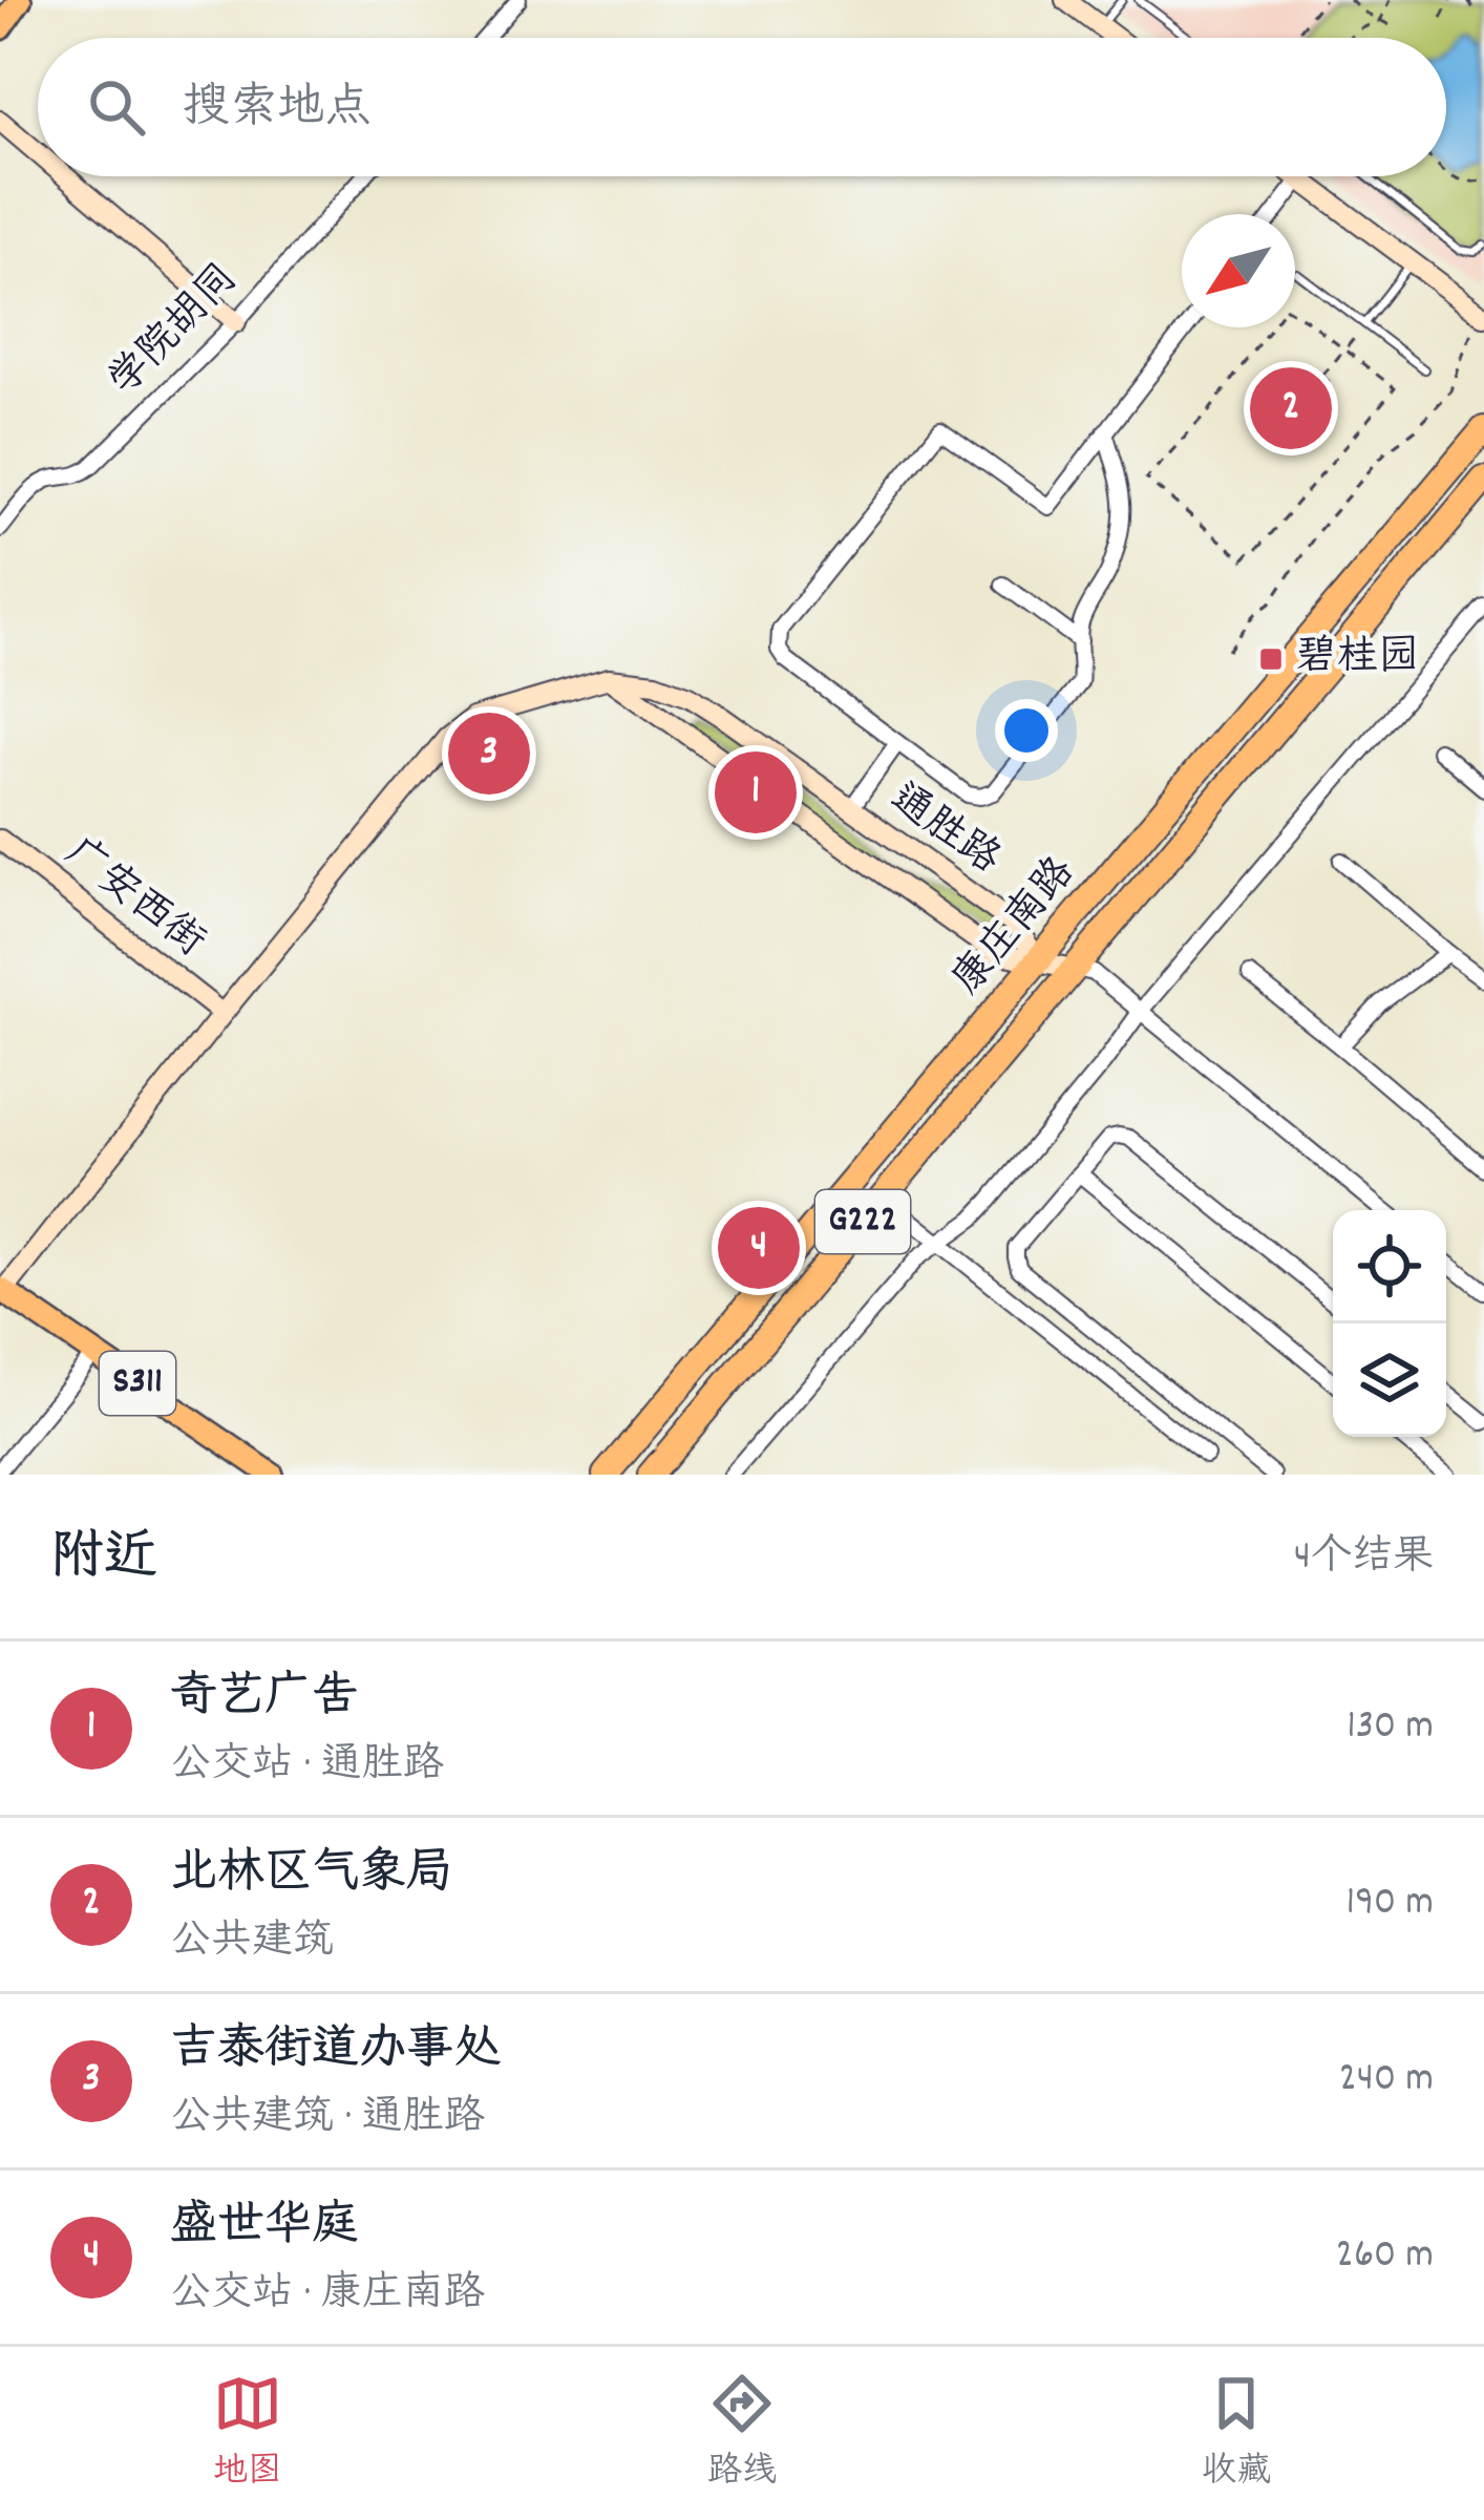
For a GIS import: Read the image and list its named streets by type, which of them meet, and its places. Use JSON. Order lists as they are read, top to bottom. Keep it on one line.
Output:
{"streets":{"highway":["康庄南路","G222"],"main road":["S311"],"street":["学院胡同","通胜路","广安西街"]},"crossings":[["通胜路","广安西街"],["通胜路","康庄南路"],["通胜路","S311"]],"places":{"transit":["碧桂园"]},"north":"bottom left","page":{"search":"搜索地点","pins":["2","3","1","4"],"heading":["附近","4个结果"],"list":[{"mark":"1","name":"奇艺广告","note":"公交站 · 通胜路","value":"130 m"},{"mark":"2","name":"北林区气象局","note":"公共建筑","value":"190 m"},{"mark":"3","name":"吉泰街道办事处","note":"公共建筑 · 通胜路","value":"240 m"},{"mark":"4","name":"盛世华庭","note":"公交站 · 康庄南路","value":"260 m"}],"nav":["地图","路线","收藏"]}}
